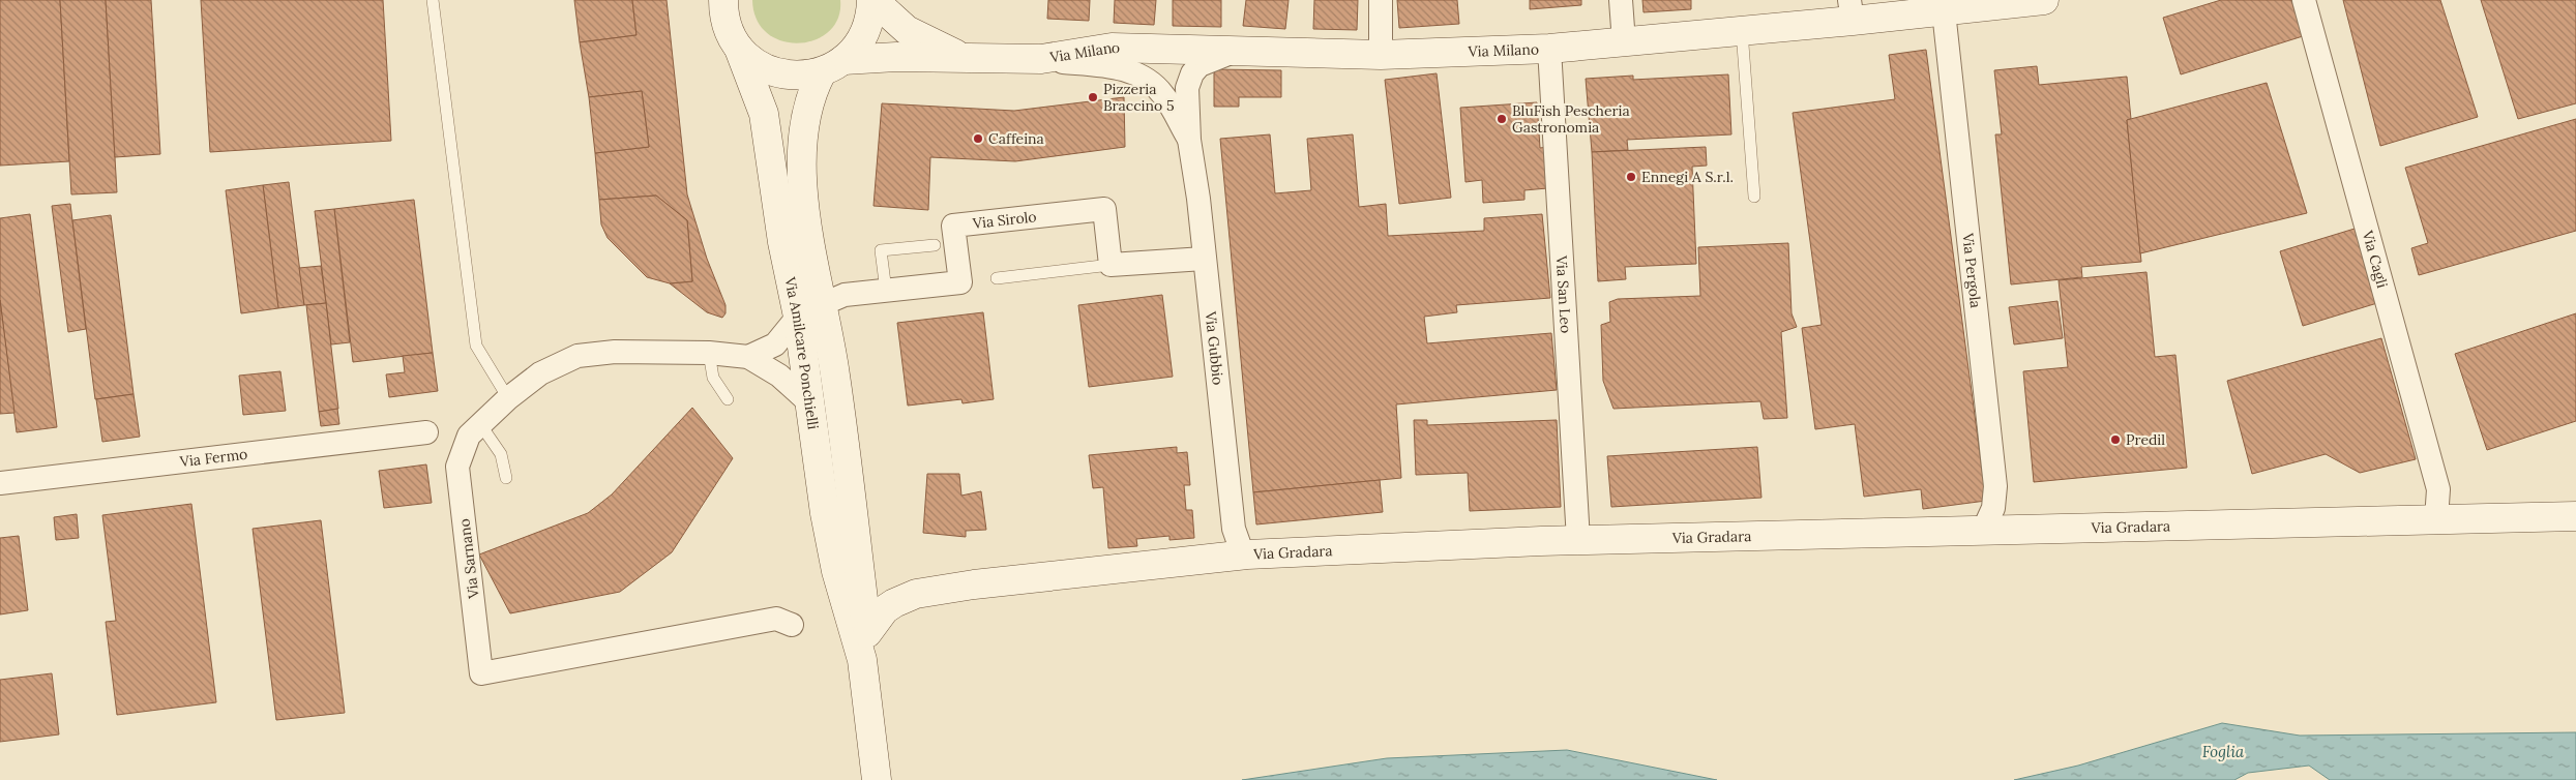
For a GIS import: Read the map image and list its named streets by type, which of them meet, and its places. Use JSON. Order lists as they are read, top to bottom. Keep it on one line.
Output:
{"streets":{"street":["Via Milano","Via Sirolo","Via Cagli","Via Pergola","Via San Leo","Via Gubbio","Via Amilcare Ponchielli","Via Fermo","Via Gradara","Via Sarnano"]},"crossings":[["Via Milano","Via Pergola"],["Via Milano","Via San Leo"],["Via Milano","Via Gubbio"],["Via Milano","Via Amilcare Ponchielli"],["Via Sirolo","Via Amilcare Ponchielli"],["Via Cagli","Via Gradara"],["Via Pergola","Via Gradara"],["Via San Leo","Via Gradara"],["Via Gubbio","Via Gradara"],["Via Amilcare Ponchielli","Via Gradara"],["Via Amilcare Ponchielli","Via Sarnano"]],"water":["Foglia"],"places":["Pizzeria Braccino 5","BluFish Pescheria Gastronomia","Caffeina","Ennegi A S.r.l.","Predil"]}
